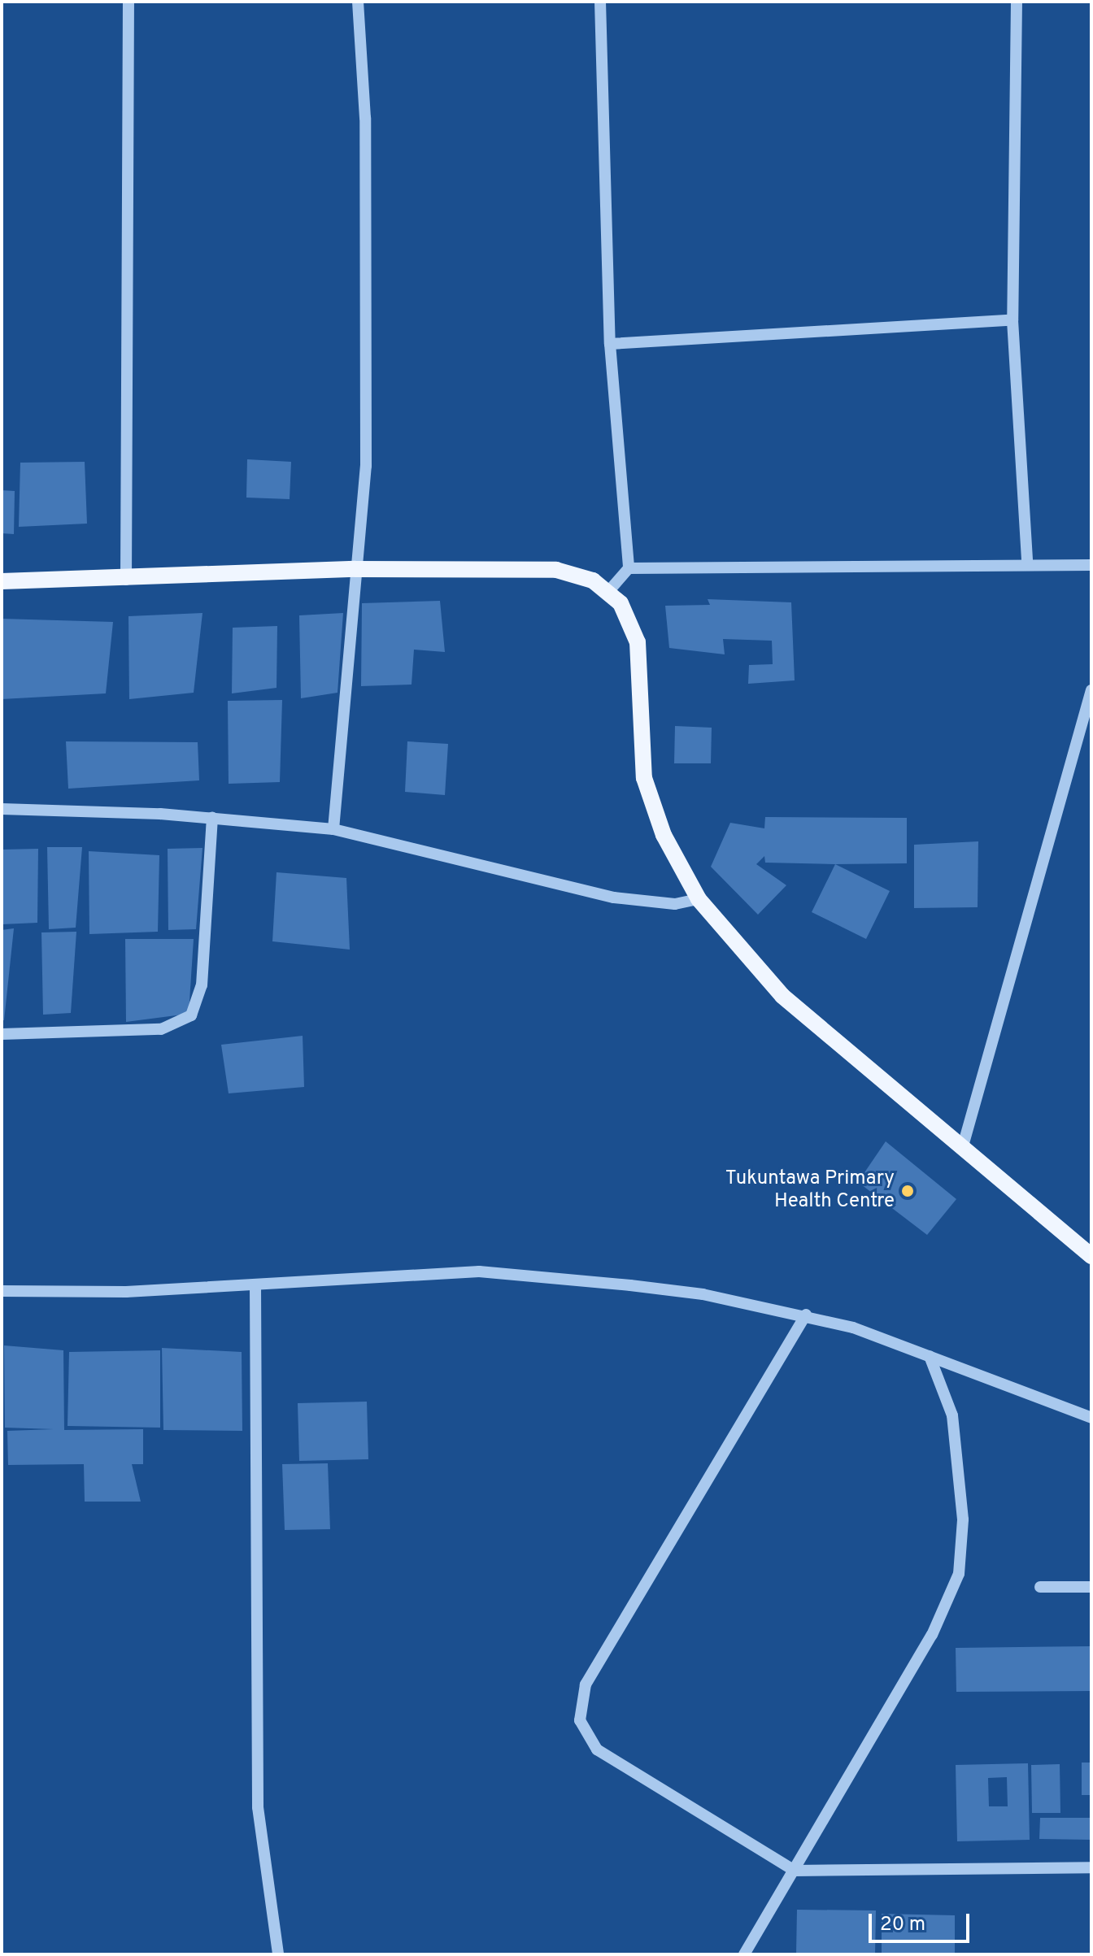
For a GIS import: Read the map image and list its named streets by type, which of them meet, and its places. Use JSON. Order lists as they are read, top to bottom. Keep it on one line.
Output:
{"places":["Tukuntawa Primary Health Centre"],"scale_bar":"20 m"}
